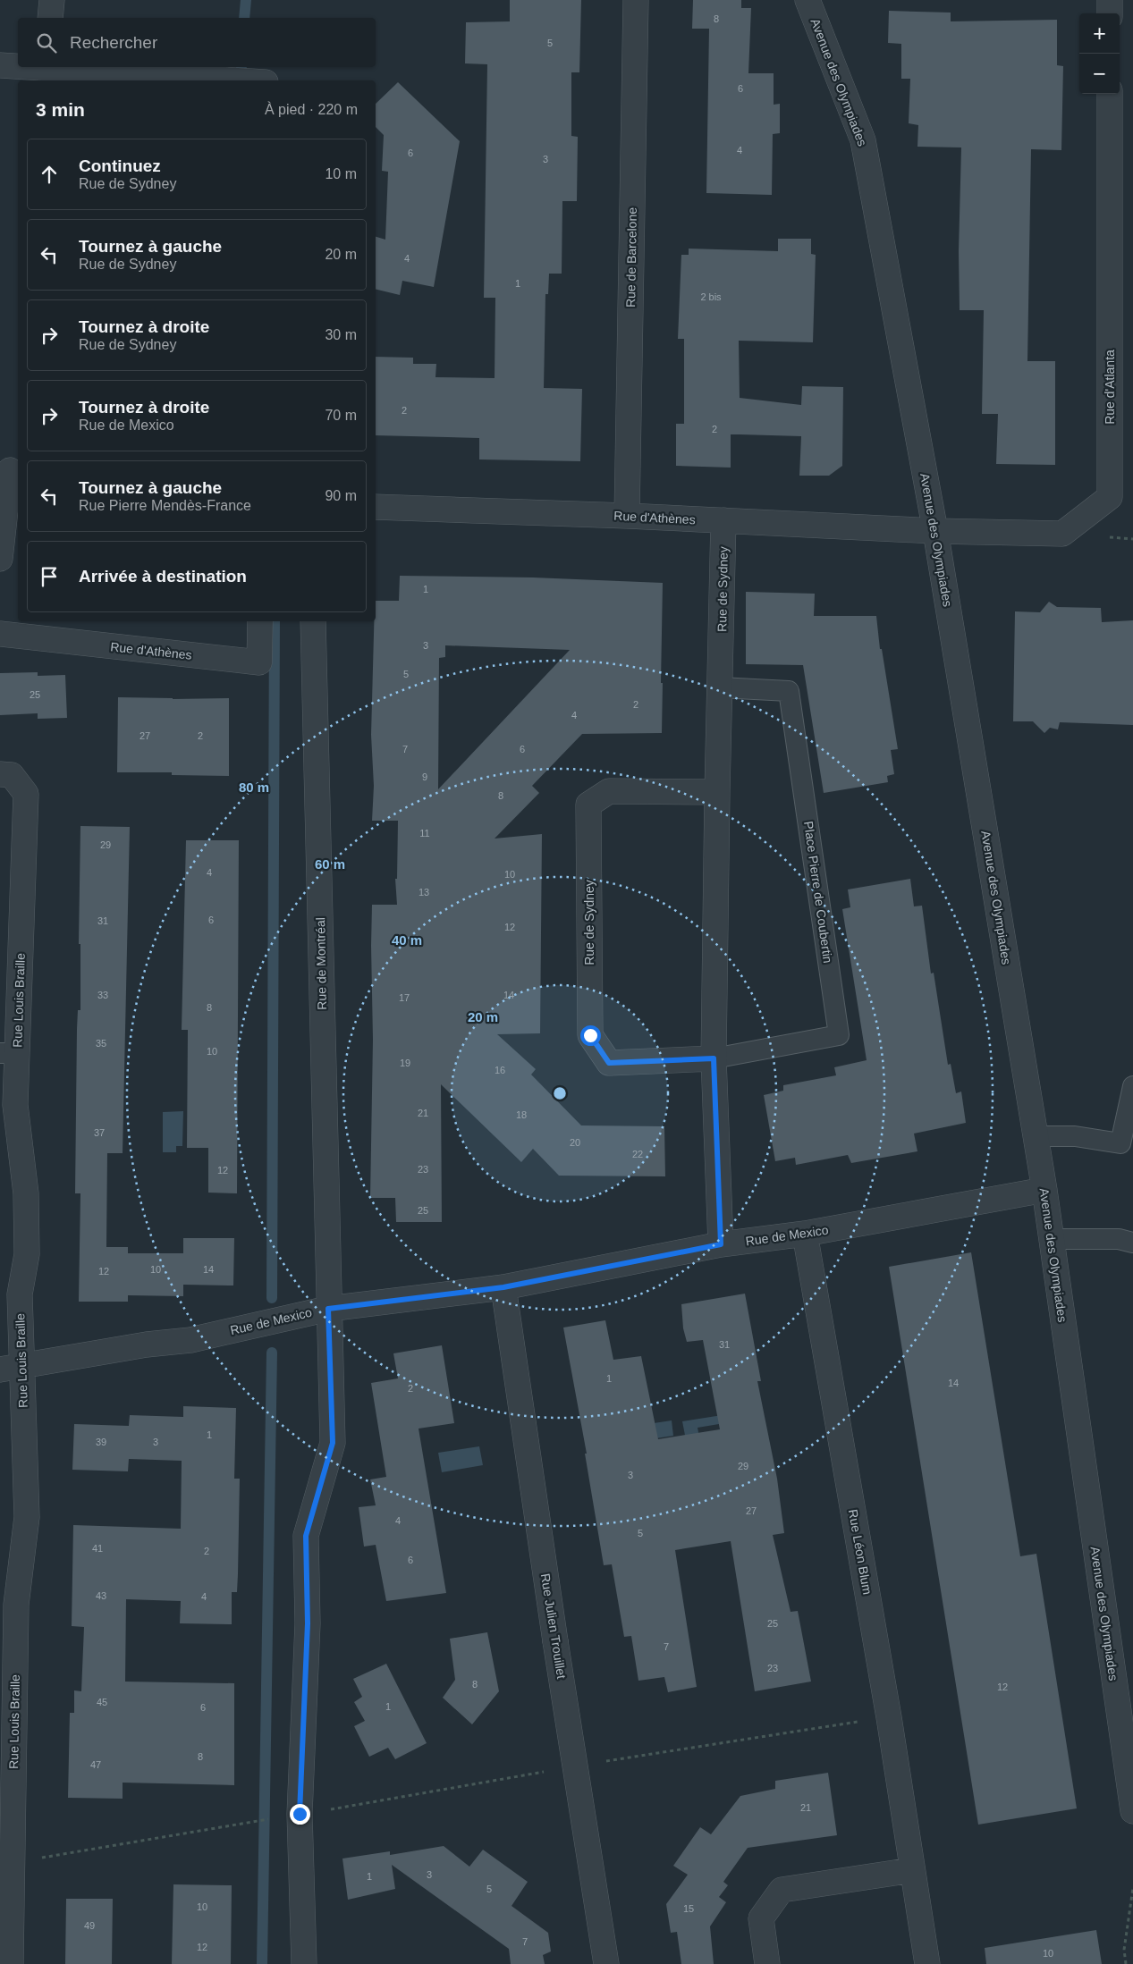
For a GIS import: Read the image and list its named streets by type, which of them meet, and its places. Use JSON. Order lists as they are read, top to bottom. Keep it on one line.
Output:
{"streets":{"street":["Avenue des Olympiades","Rue de Barcelone","Rue d'Atlanta","Rue d'Athènes","Rue de Sydney","Rue de Montréal","Rue Louis Braille","Rue de Mexico","Rue Léon Blum","Rue Julien Trouillet"],"lane":["Place Pierre de Coubertin"]},"crossings":[["Avenue des Olympiades","Rue d'Atlanta"],["Avenue des Olympiades","Rue d'Athènes"],["Avenue des Olympiades","Rue de Mexico"],["Rue de Barcelone","Rue d'Athènes"],["Rue d'Atlanta","Rue d'Athènes"],["Rue d'Athènes","Rue de Sydney"],["Rue de Sydney","Place Pierre de Coubertin"],["Rue de Sydney","Rue de Mexico"],["Rue de Montréal","Rue de Mexico"],["Rue Louis Braille","Rue de Mexico"],["Rue de Mexico","Rue Léon Blum"],["Rue de Mexico","Rue Julien Trouillet"]],"house_numbers":["8","5","6","4","6","3","4","1","2 bis","2","2","1","3","5","25","2","4","27","2","7","6","9","8","11","29","4","10","13","6","31","12","33","14","17","8","35","10","19","16","21","18","37","20","22","23","12","25","10","14","12","31","1","14","2","1","39","3","29","3","27","4","5","41","2","6","43","4","25","7","23","8","12","45","1","6","8","47","21","3","1","5","10","15","49","7","12","10"],"page":{"map_buttons":["+","−"],"search":"Rechercher","heading":["3 min","À pied · 220 m"],"list":[["Continuez","Rue de Sydney","10 m"],["Tournez à gauche","Rue de Sydney","20 m"],["Tournez à droite","Rue de Sydney","30 m"],["Tournez à droite","Rue de Mexico","70 m"],["Tournez à gauche","Rue Pierre Mendès-France","90 m"],"Arrivée à destination"]},"rings":["80 m","60 m","40 m","20 m"]}
